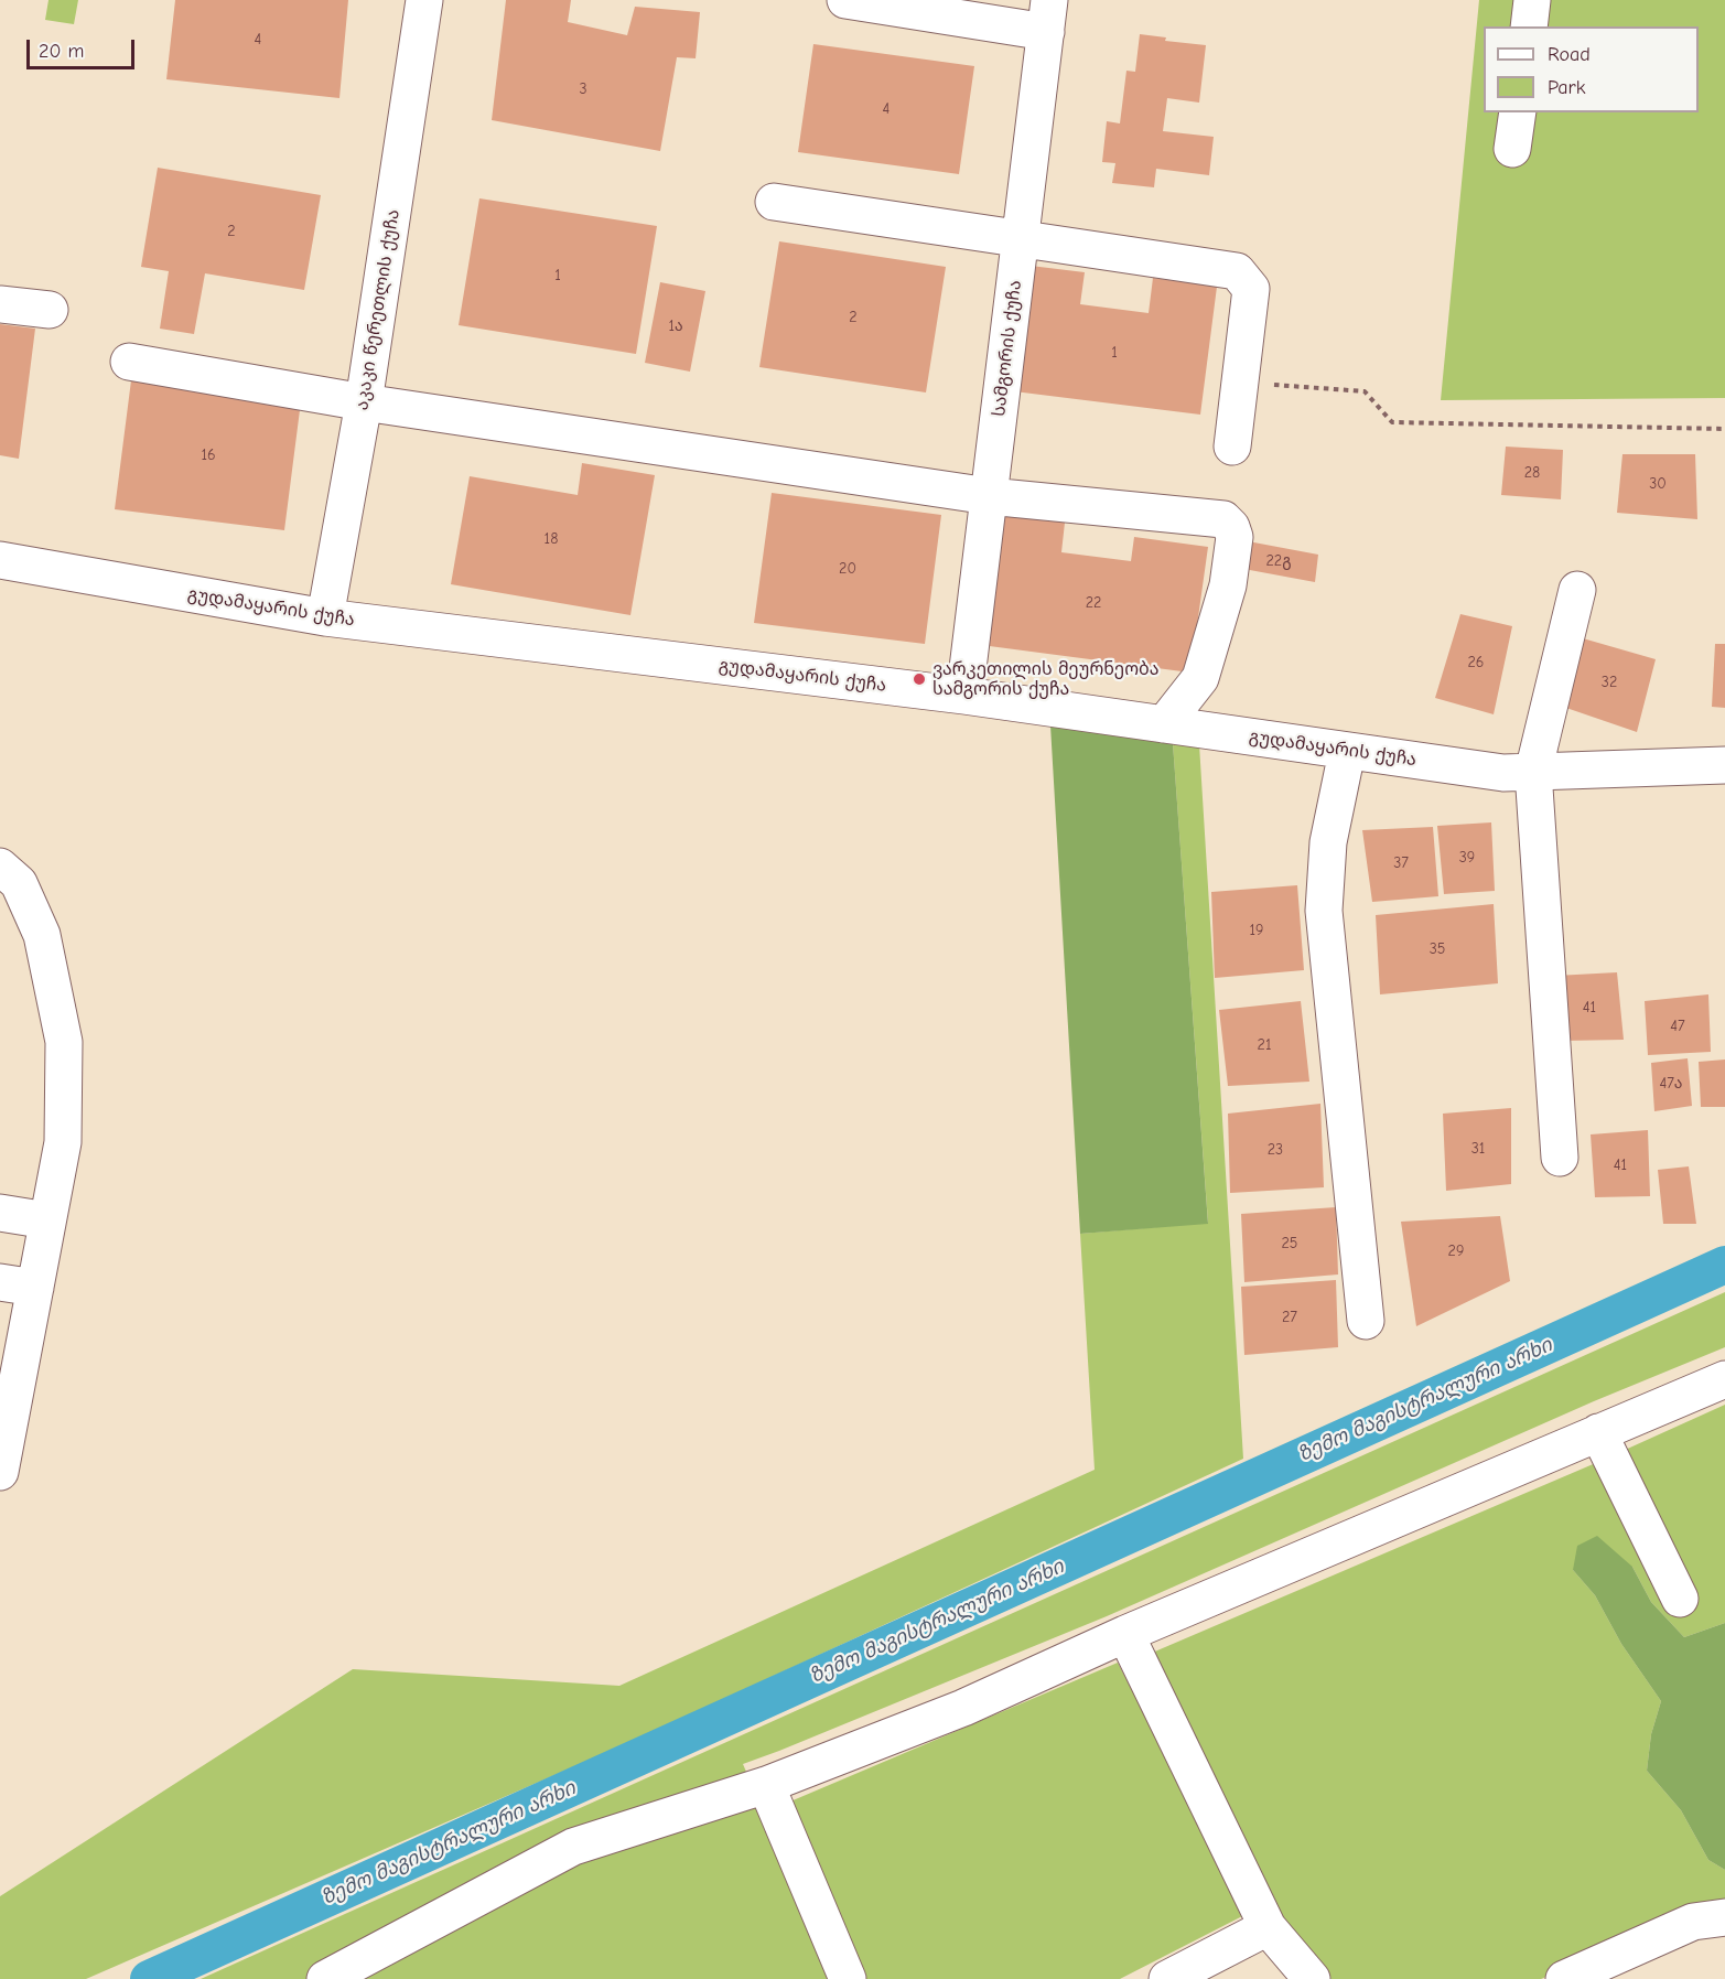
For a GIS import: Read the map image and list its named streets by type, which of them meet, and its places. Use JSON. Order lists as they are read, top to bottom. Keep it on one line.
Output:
{"streets":{"street":["აკაკი წერეთლის ქუჩა","სამგორის ქუჩა","გუდამაყარის ქუჩა"]},"crossings":[["აკაკი წერეთლის ქუჩა","გუდამაყარის ქუჩა"],["სამგორის ქუჩა","გუდამაყარის ქუჩა"]],"water":["ზემო მაგისტრალური არხი"],"places":["ვარკეთილის მეურნეობა სამგორის ქუჩა"],"house_numbers":["4","3","4","2","1","2","1ა","1","16","28","30","18","22გ","20","22","26","32","39","37","19","35","41","47","21","47ა","31","23","41","25","29","27"],"legend":["Road","Park"],"scale_bar":"20 m"}
